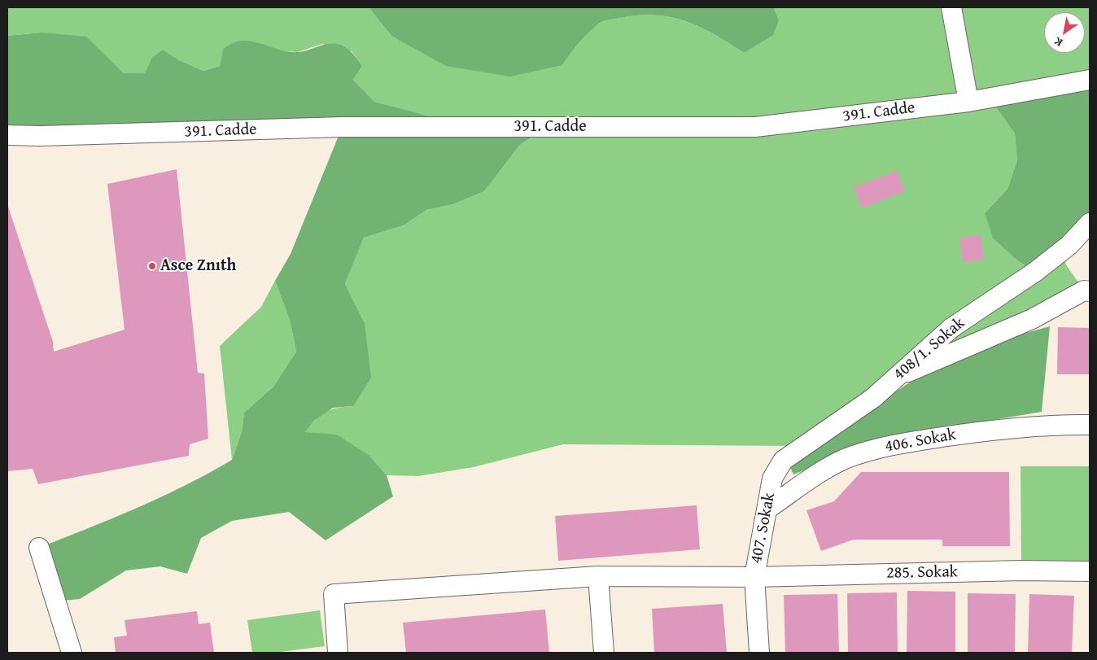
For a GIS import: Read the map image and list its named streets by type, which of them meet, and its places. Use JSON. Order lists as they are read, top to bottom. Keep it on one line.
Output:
{"streets":{"street":["391. Cadde","408/1. Sokak","406. Sokak","407. Sokak","285. Sokak"]},"crossings":[["408/1. Sokak","407. Sokak"],["406. Sokak","407. Sokak"],["407. Sokak","285. Sokak"]],"places":["Asce Znıth"],"north":"bottom left"}
